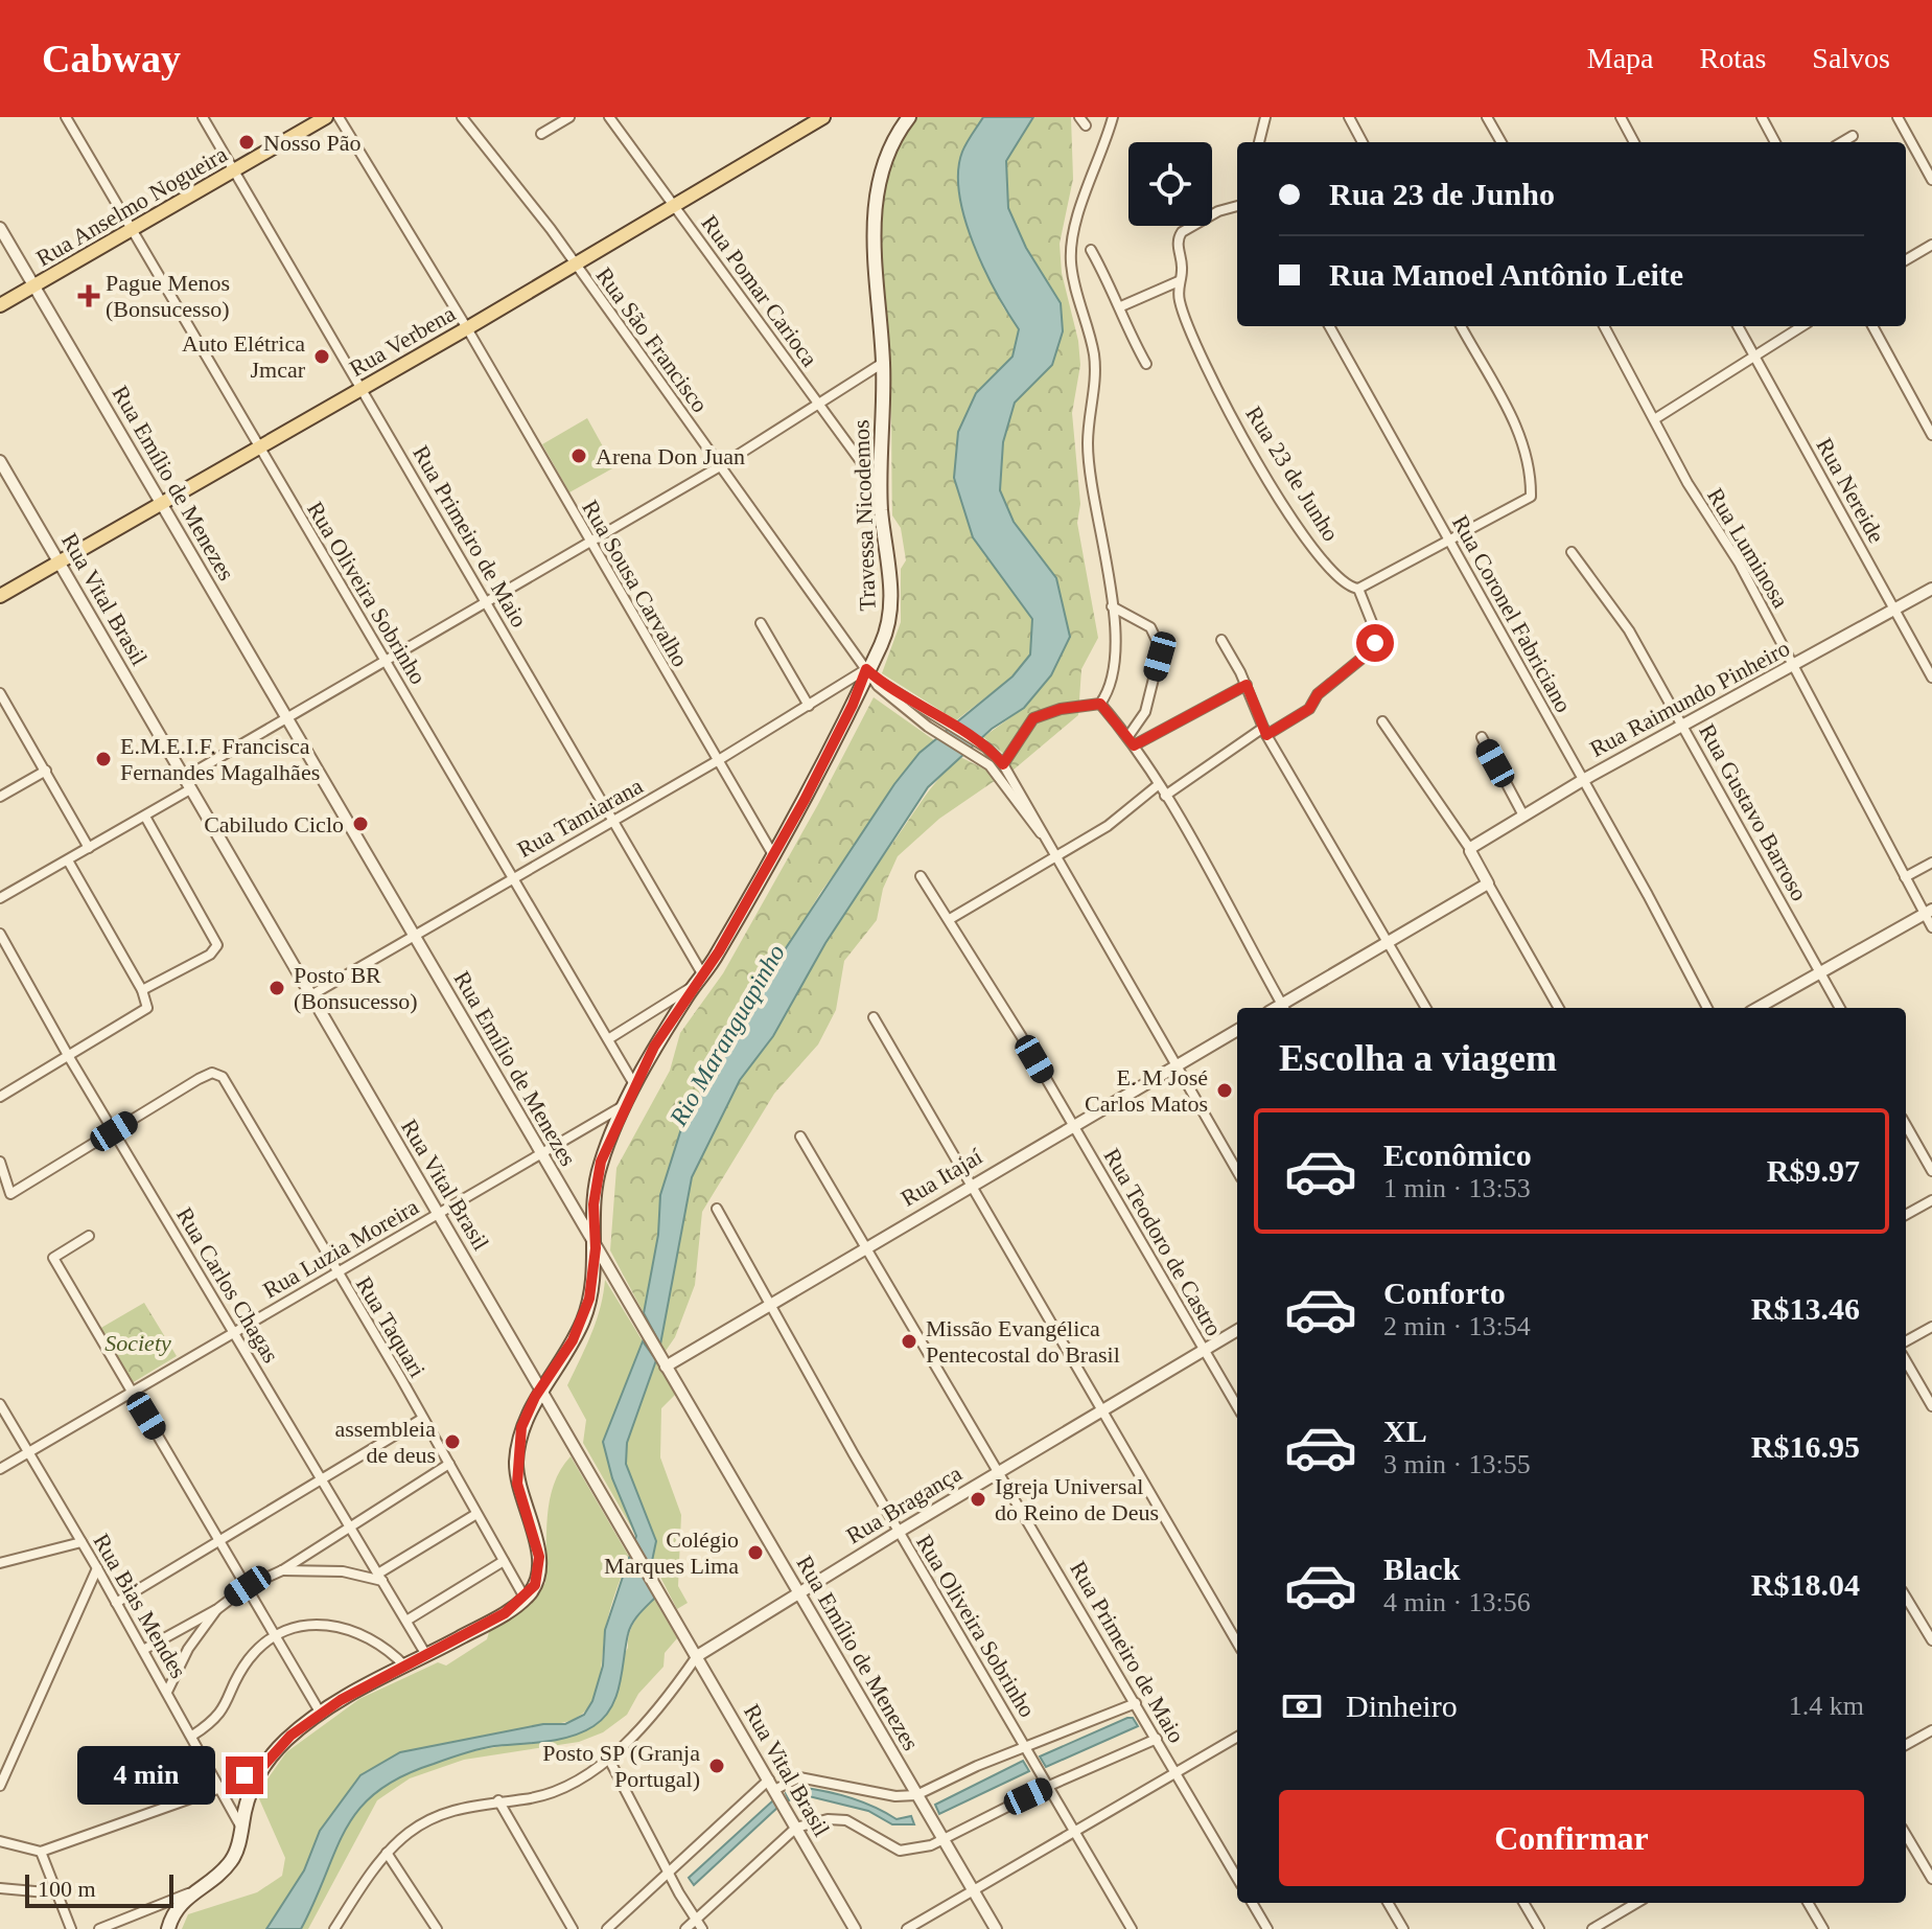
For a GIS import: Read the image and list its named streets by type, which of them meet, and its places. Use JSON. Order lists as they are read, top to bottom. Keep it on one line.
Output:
{"streets":{"main road":["Rua Anselmo Nogueira","Rua Verbena","Travessa Nicodemos"],"street":["Rua Pomar Carioca","Rua São Francisco","Rua 23 de Junho","Rua Emílio de Menezes","Rua Nereide","Rua Primeiro de Maio","Rua Luminosa","Rua Sousa Carvalho","Rua Oliveira Sobrinho","Rua Vital Brasil","Rua Coronel Fabriciano","Rua Raimundo Pinheiro","Rua Gustavo Barroso","Rua Tamiarana","Rua Itajaí","Rua Teodoro de Castro","Rua Luzia Moreira","Rua Carlos Chagas","Rua Taquari","Rua Bragança","Rua Bias Mendes"]},"crossings":[["Rua Anselmo Nogueira","Rua Emílio de Menezes"],["Rua Anselmo Nogueira","Rua Primeiro de Maio"],["Rua Anselmo Nogueira","Rua Oliveira Sobrinho"],["Rua Pomar Carioca","Rua Verbena"],["Rua Pomar Carioca","Travessa Nicodemos"],["Rua São Francisco","Rua Verbena"],["Rua São Francisco","Travessa Nicodemos"],["Rua São Francisco","Rua Tamiarana"],["Rua Verbena","Rua Emílio de Menezes"],["Rua Verbena","Rua Primeiro de Maio"],["Rua Verbena","Rua Sousa Carvalho"],["Rua Verbena","Rua Oliveira Sobrinho"],["Rua Verbena","Rua Vital Brasil"],["Rua Emílio de Menezes","Travessa Nicodemos"],["Rua Emílio de Menezes","Rua Tamiarana"],["Rua Emílio de Menezes","Rua Itajaí"],["Rua Emílio de Menezes","Rua Luzia Moreira"],["Rua Emílio de Menezes","Rua Bragança"],["Rua Nereide","Rua Raimundo Pinheiro"],["Travessa Nicodemos","Rua Primeiro de Maio"],["Travessa Nicodemos","Rua Sousa Carvalho"],["Travessa Nicodemos","Rua Oliveira Sobrinho"],["Travessa Nicodemos","Rua Vital Brasil"],["Travessa Nicodemos","Rua Tamiarana"],["Travessa Nicodemos","Rua Luzia Moreira"],["Travessa Nicodemos","Rua Taquari"],["Rua Primeiro de Maio","Rua Tamiarana"],["Rua Primeiro de Maio","Rua Itajaí"],["Rua Primeiro de Maio","Rua Bragança"],["Rua Luminosa","Rua Raimundo Pinheiro"],["Rua Sousa Carvalho","Rua Tamiarana"],["Rua Oliveira Sobrinho","Rua Tamiarana"],["Rua Oliveira Sobrinho","Rua Itajaí"],["Rua Oliveira Sobrinho","Rua Bragança"],["Rua Vital Brasil","Rua Tamiarana"],["Rua Vital Brasil","Rua Luzia Moreira"],["Rua Vital Brasil","Rua Bragança"],["Rua Coronel Fabriciano","Rua Raimundo Pinheiro"],["Rua Raimundo Pinheiro","Rua Gustavo Barroso"],["Rua Itajaí","Rua Teodoro de Castro"],["Rua Teodoro de Castro","Rua Bragança"],["Rua Luzia Moreira","Rua Carlos Chagas"],["Rua Luzia Moreira","Rua Taquari"],["Rua Luzia Moreira","Rua Bias Mendes"],["Rua Carlos Chagas","Rua Taquari"]],"water":["Rio Maranguapinho"],"parks":["Society"],"places":{"other":["Nosso Pão","Auto Elétrica Jmcar","Arena Don Juan","E.M.E.I.F. Francisca Fernandes Magalhães","Cabiludo Ciclo","Posto BR (Bonsucesso)","E. M José Carlos Matos","Missão Evangélica Pentecostal do Brasil","assembleia de deus","Igreja Universal do Reino de Deus","Colégio Marques Lima","Posto SP (Granja Portugal)"],"health":["Pague Menos (Bonsucesso)"]},"scale_bar":"100 m","page":{"header":"Cabway","nav":["Mapa","Rotas","Salvos"],"banner":["Rua 23 de Junho","Rua Manoel Antônio Leite"],"heading":"Escolha a viagem","list":[{"name":"Econômico","note":"1 min · 13:53","value":"R$9.97"},{"name":"Conforto","note":"2 min · 13:54","value":"R$13.46"},{"name":"XL","note":"3 min · 13:55","value":"R$16.95"},{"name":"Black","note":"4 min · 13:56","value":"R$18.04"}],"pay":["Dinheiro","1.4 km"],"bubble":"4 min","buttons":"Confirmar","scale":"100 m"}}
